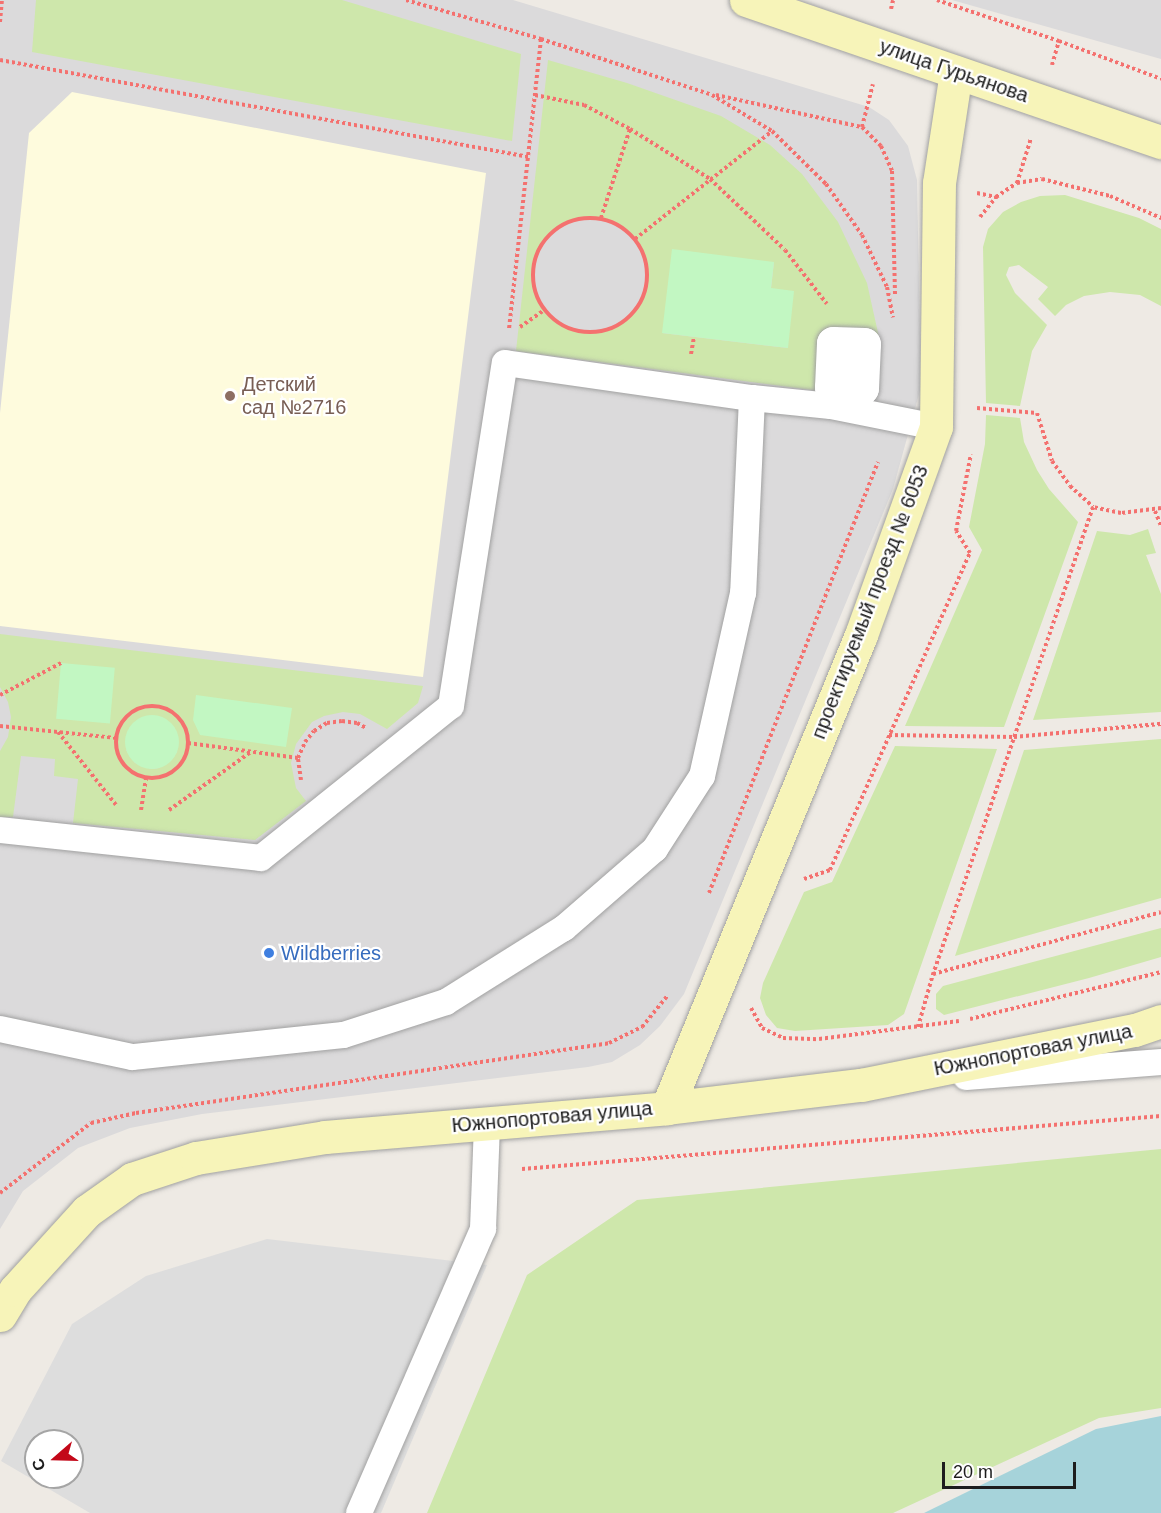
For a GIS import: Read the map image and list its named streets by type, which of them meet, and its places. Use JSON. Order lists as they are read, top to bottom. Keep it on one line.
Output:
{"streets":{"main road":["улица Гурьянова","проектируемый проезд № 6053","Южнопортовая улица"]},"crossings":[["улица Гурьянова","проектируемый проезд № 6053"],["проектируемый проезд № 6053","Южнопортовая улица"]],"places":["Детский сад №2716","Wildberries"],"scale_bar":"20 m","north":"left"}
